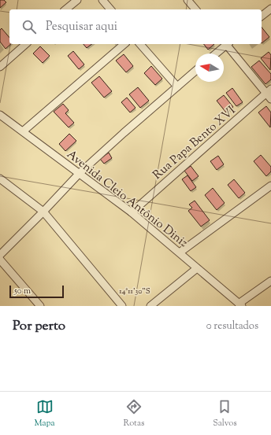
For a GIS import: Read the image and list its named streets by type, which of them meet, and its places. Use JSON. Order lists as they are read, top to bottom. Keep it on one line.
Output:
{"streets":{"street":["Rua Papa Bento XVI","Avenida Cleio Antônio Diniz"]},"crossings":[["Rua Papa Bento XVI","Avenida Cleio Antônio Diniz"]],"scale_bar":"50 m","north":"left","page":{"search":"Pesquisar aqui","scale":"50 m","heading":["Por perto","0 resultados"],"nav":["Mapa","Rotas","Salvos"]},"coordinates":["14°11'30\"S"]}
